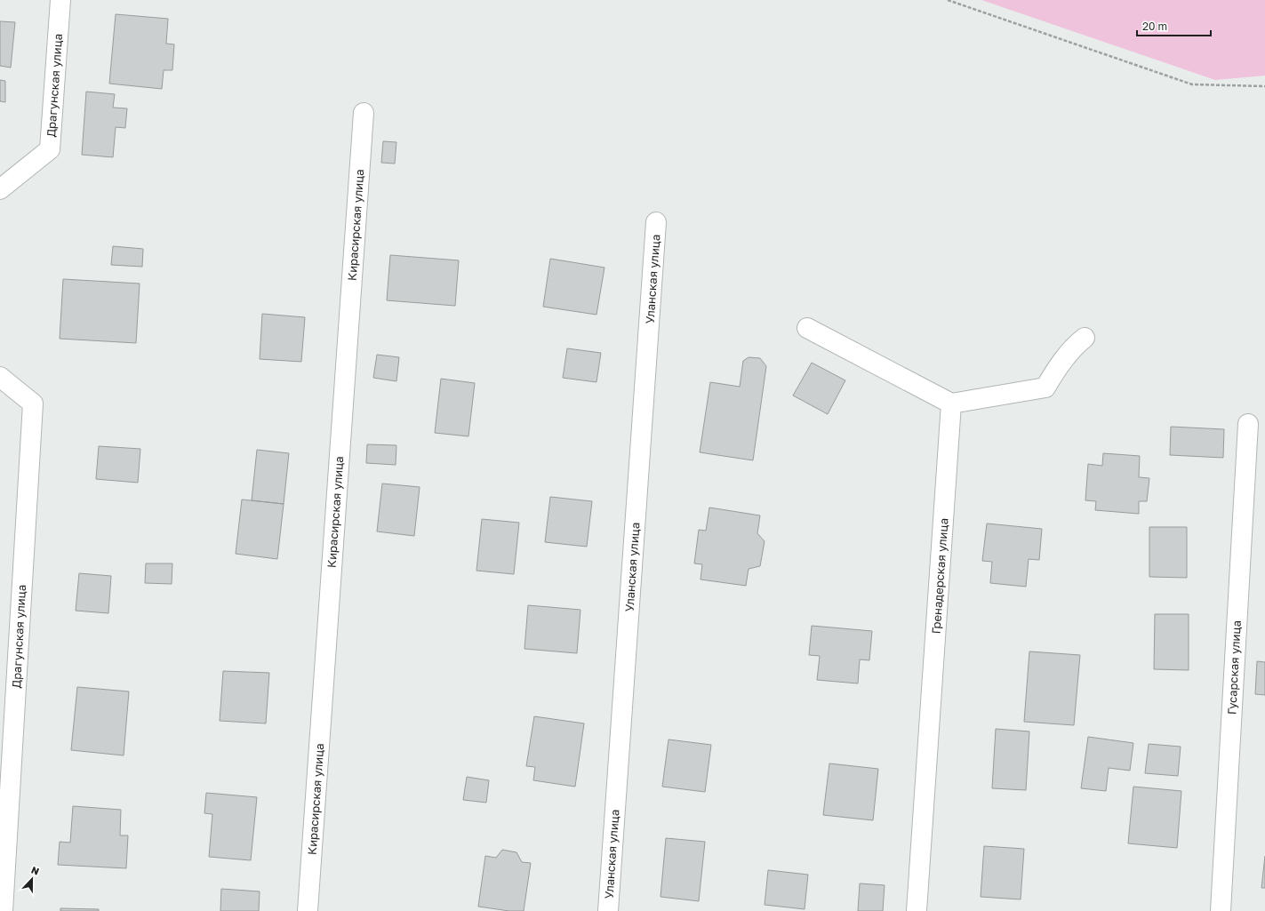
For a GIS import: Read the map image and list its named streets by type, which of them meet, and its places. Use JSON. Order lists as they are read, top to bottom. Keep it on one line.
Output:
{"streets":{"street":["Драгунская улица","Кирасирская улица","Уланская улица","Гренадерская улица","Гусарская улица"]},"scale_bar":"20 m","north":"top"}
